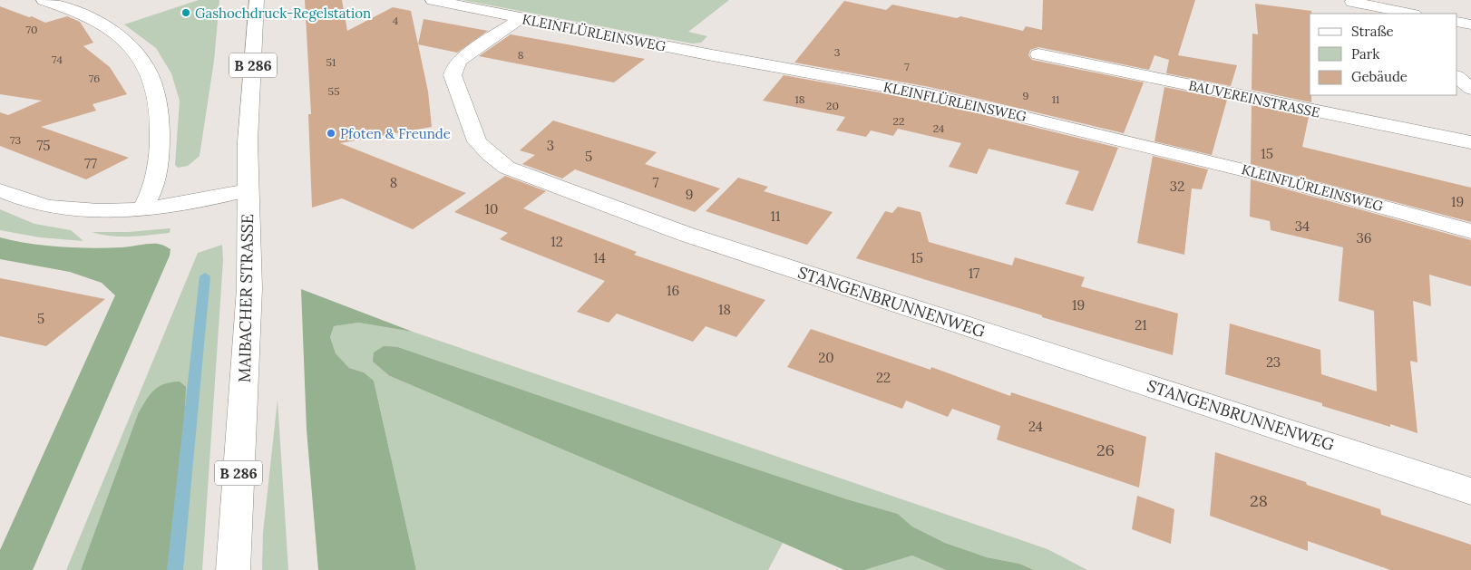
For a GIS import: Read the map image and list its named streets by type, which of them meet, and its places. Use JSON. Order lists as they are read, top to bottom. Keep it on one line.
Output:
{"streets":{"street":["KLEINFLÜRLEINSWEG","B 286","BAUVEREINSTRASSE","MAIBACHER STRASSE","STANGENBRUNNENWEG"]},"crossings":[["KLEINFLÜRLEINSWEG","STANGENBRUNNENWEG"]],"places":["Gashochdruck-Regelstation","Pfoten & Freunde"],"house_numbers":["4","70","3","8","74","51","7","76","55","9","18","11","20","22","24","73","75","3","15","5","77","8","7","32","9","19","10","11","34","36","12","14","15","17","16","19","18","5","21","20","23","22","24","26","28"],"legend":["Straße","Park","Gebäude"]}
